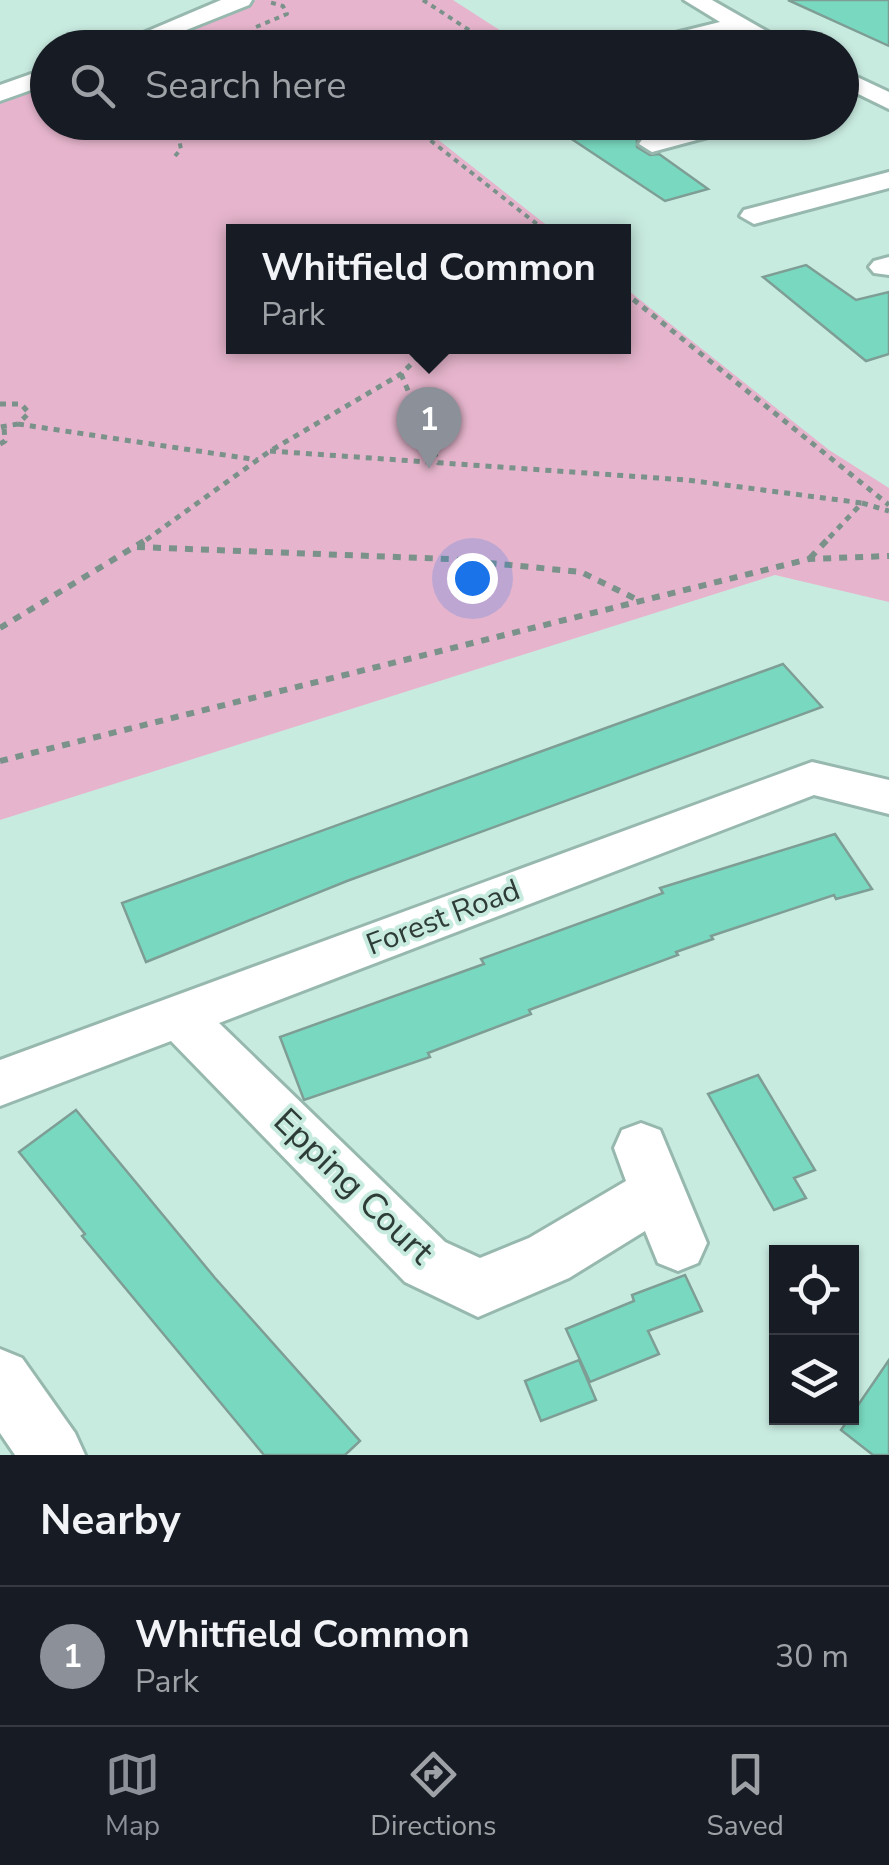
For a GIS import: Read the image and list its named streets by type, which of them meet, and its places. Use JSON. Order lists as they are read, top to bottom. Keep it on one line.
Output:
{"streets":{"street":["Forest Road","Epping Court"]},"crossings":[["Forest Road","Epping Court"]],"page":{"search":"Search here","popup":["Whitfield Common","Park"],"pins":"1","heading":"Nearby","list":[{"mark":"1","name":"Whitfield Common","note":"Park","value":"30 m"}],"nav":["Map","Directions","Saved"]}}
